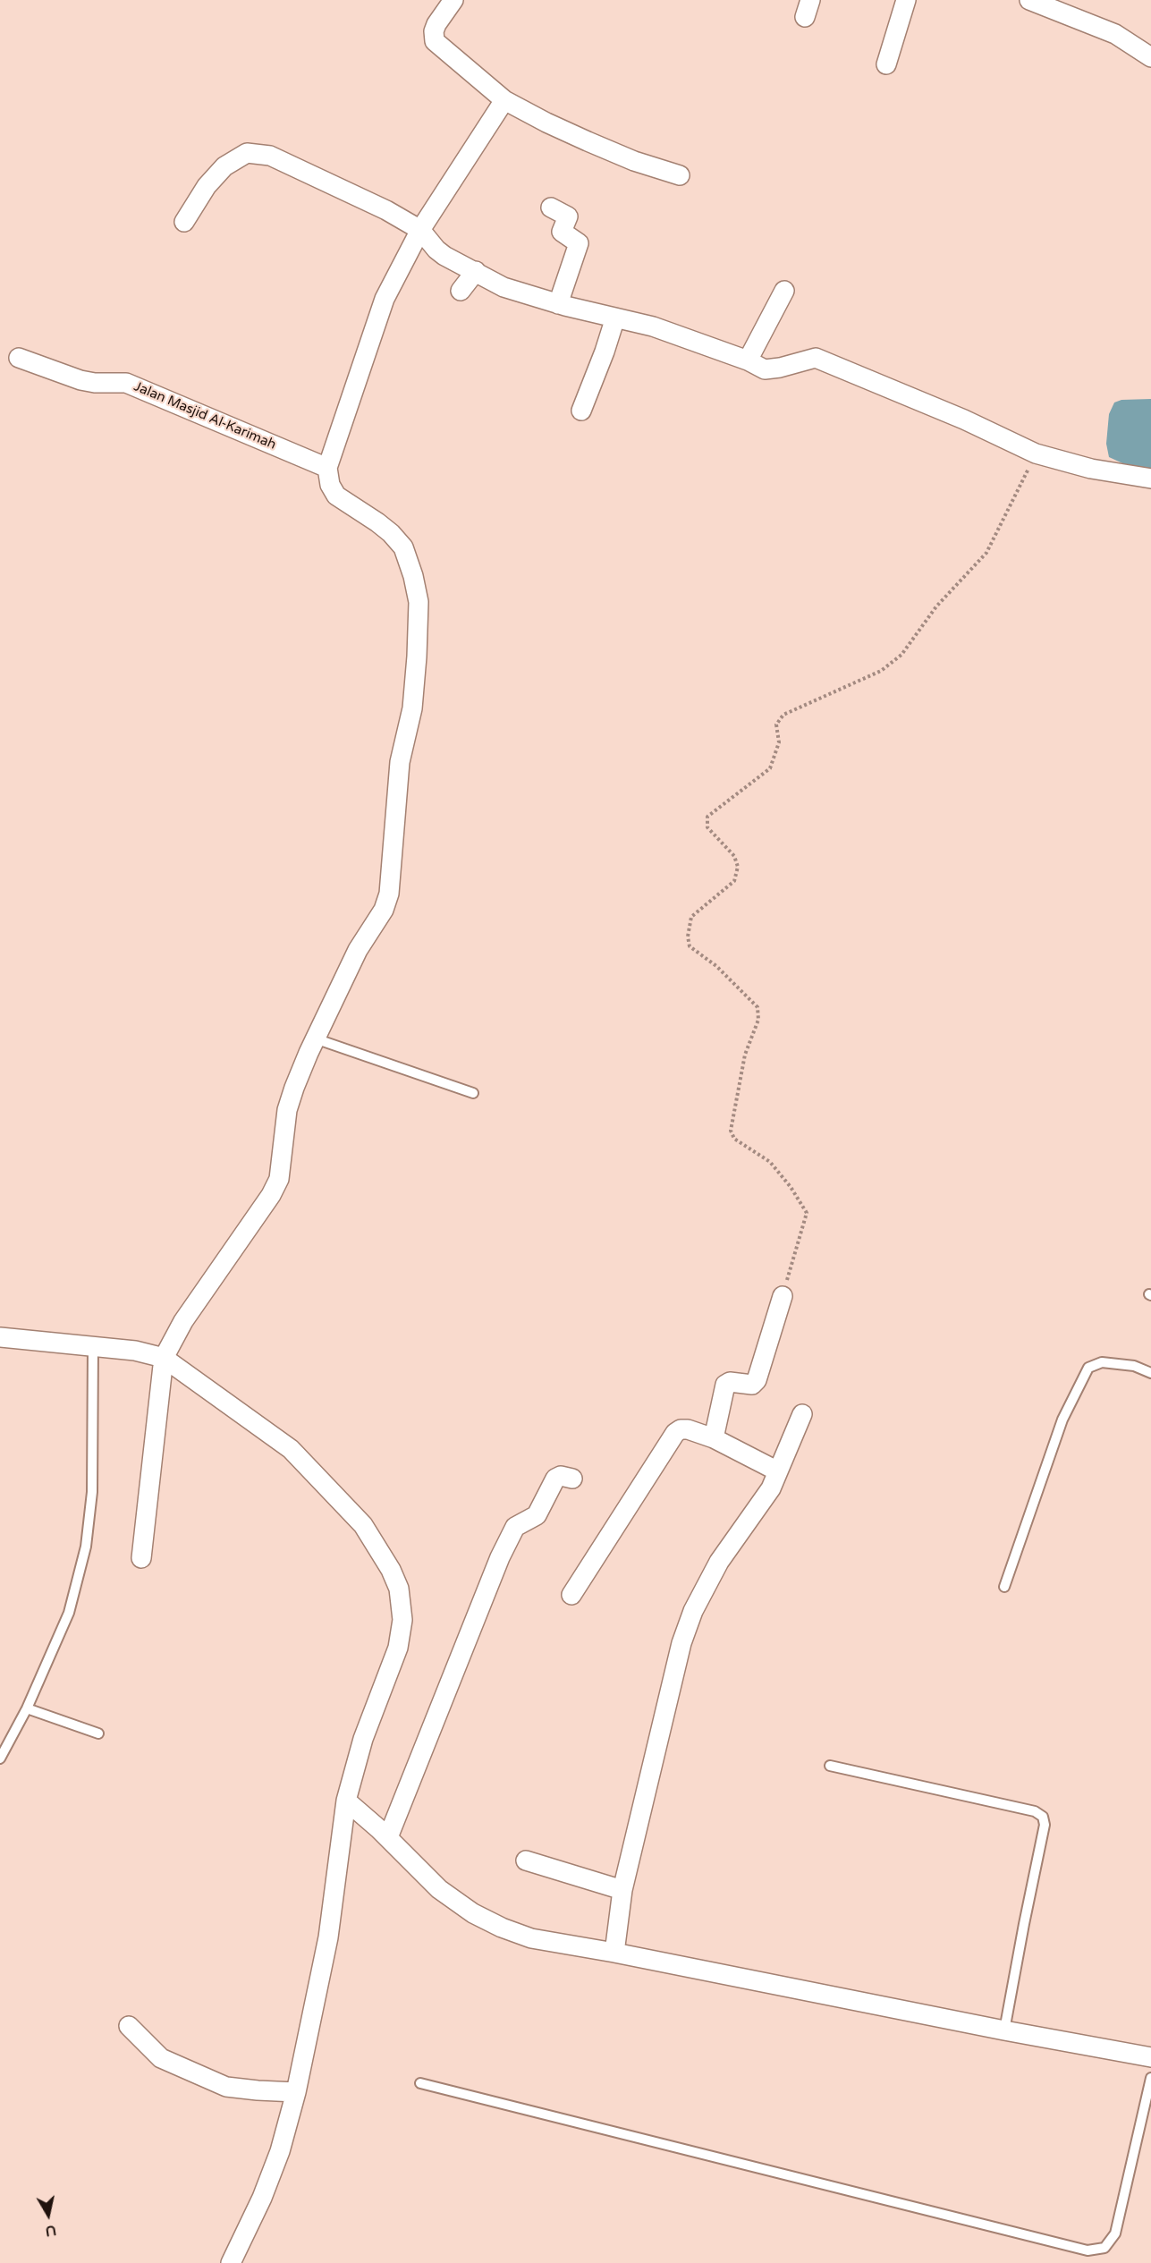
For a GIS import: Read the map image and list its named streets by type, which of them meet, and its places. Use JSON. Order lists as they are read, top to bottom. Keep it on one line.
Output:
{"streets":{"street":["Jalan Masjid Al-Karimah"]},"north":"bottom"}
